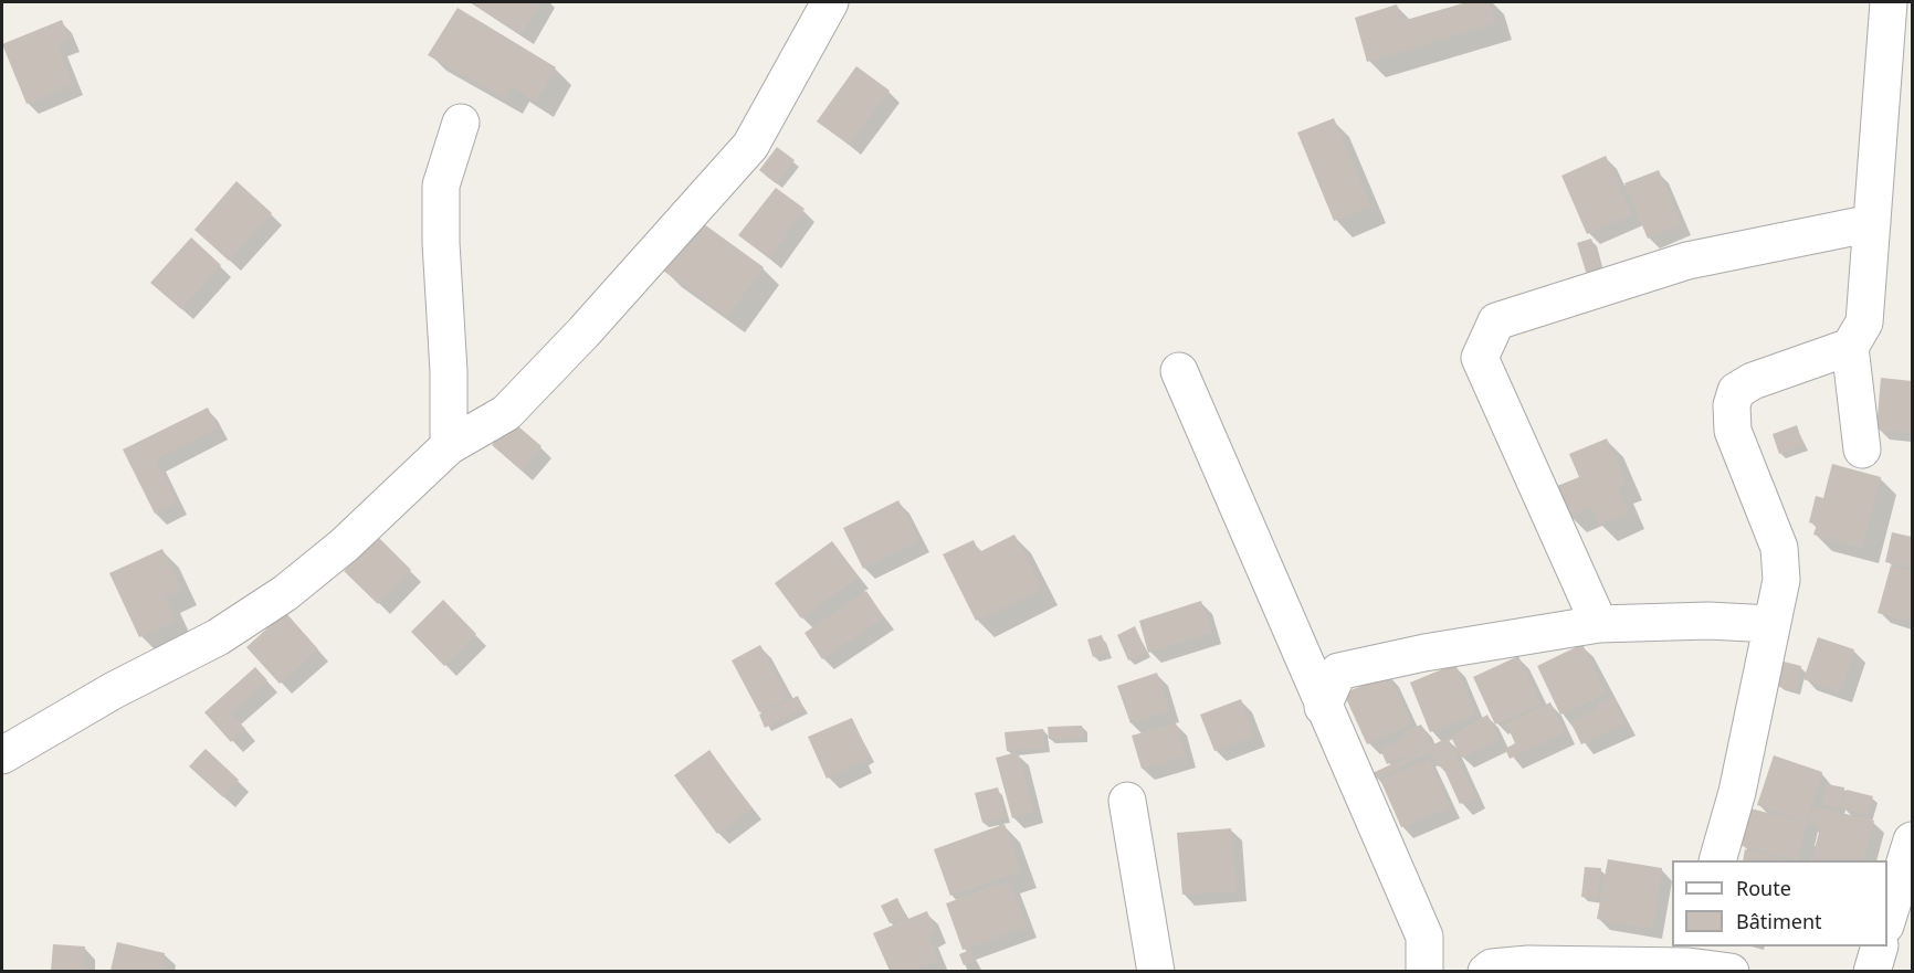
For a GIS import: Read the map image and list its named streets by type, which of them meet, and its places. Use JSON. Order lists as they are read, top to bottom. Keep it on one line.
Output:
{"legend":["Route","Bâtiment"]}
